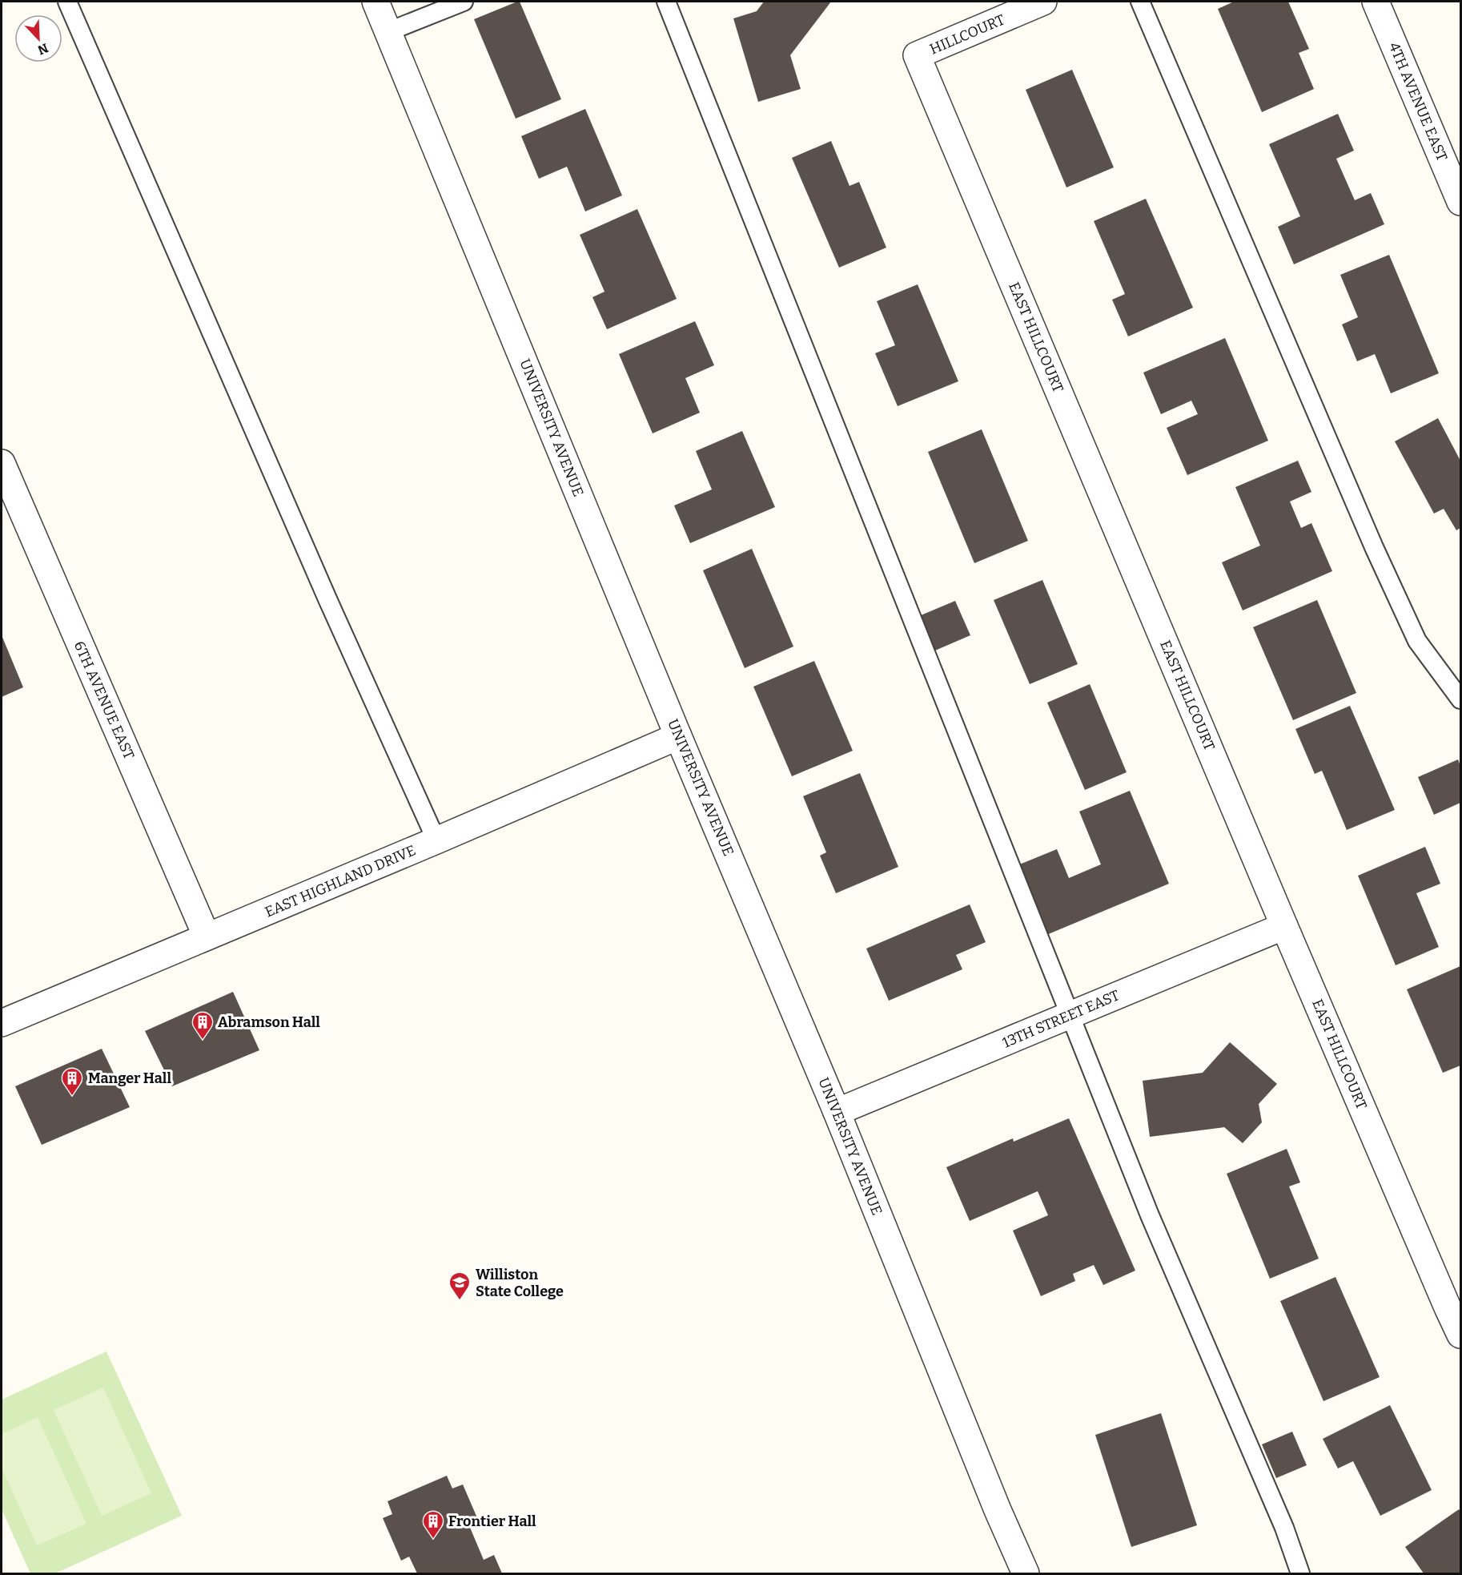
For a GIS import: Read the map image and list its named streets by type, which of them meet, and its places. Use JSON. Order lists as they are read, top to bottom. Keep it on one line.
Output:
{"streets":{"street":["HILLCOURT","4TH AVENUE EAST","EAST HILLCOURT","UNIVERSITY AVENUE","6TH AVENUE EAST","EAST HIGHLAND DRIVE","13TH STREET EAST"]},"crossings":[["HILLCOURT","EAST HILLCOURT"],["EAST HILLCOURT","13TH STREET EAST"],["UNIVERSITY AVENUE","EAST HIGHLAND DRIVE"],["UNIVERSITY AVENUE","13TH STREET EAST"],["6TH AVENUE EAST","EAST HIGHLAND DRIVE"]],"places":{"building":["Abramson Hall","Manger Hall","Frontier Hall"],"school or university":["Williston State College"]},"north":"bottom right"}
